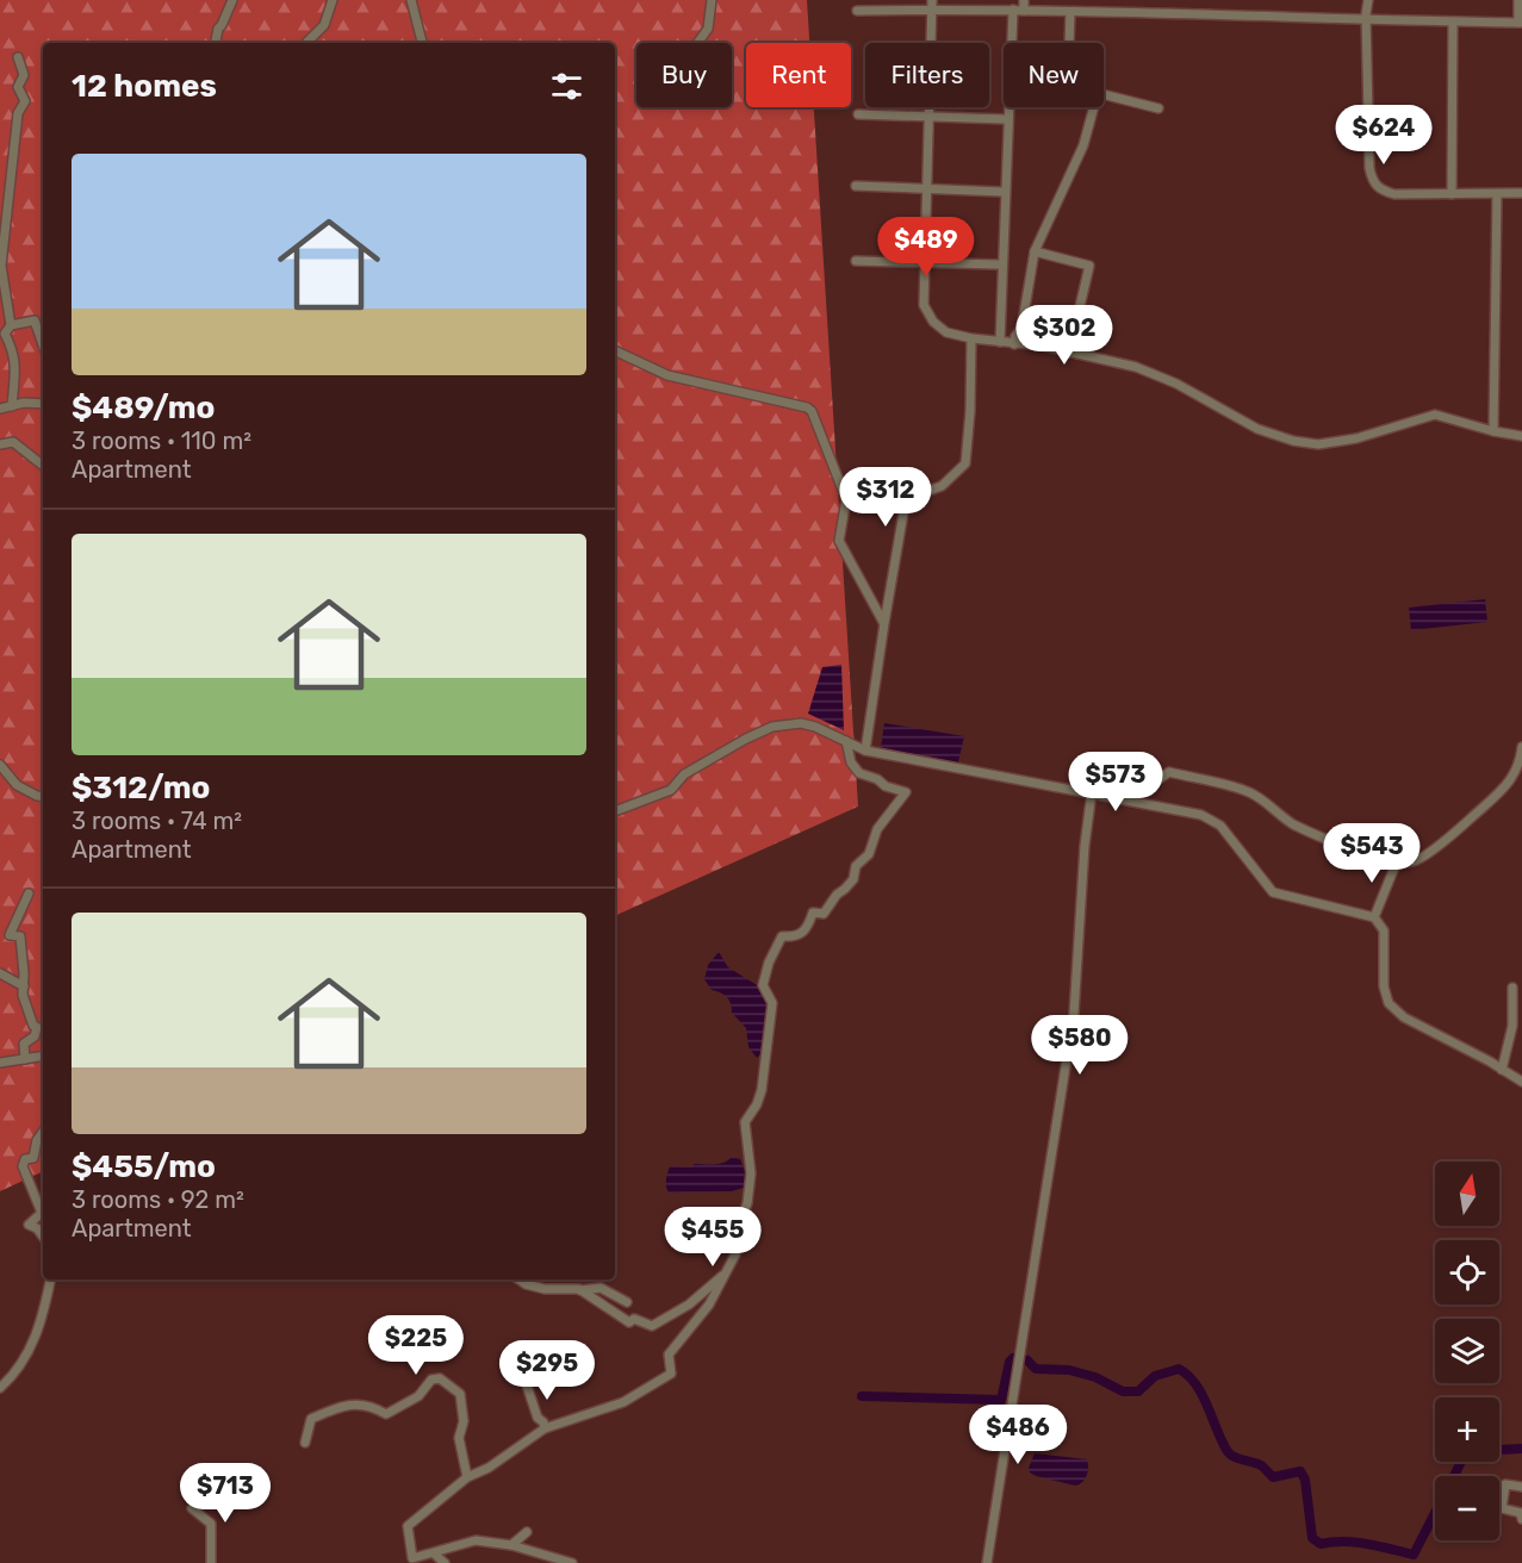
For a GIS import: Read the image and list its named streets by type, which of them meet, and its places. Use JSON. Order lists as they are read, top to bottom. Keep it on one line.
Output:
{"north":"top","page":{"chip":["Buy","Rent","Filters","New"],"heading":"12 homes","price":["$624","$489","$302","$312","$573","$543","$580","$455","$225","$295","$486","$713"],"list":[{"name":"$489/mo","note":"3 rooms · 110 m² · Apartment"},{"name":"$312/mo","note":"3 rooms · 74 m² · Apartment"},{"name":"$455/mo","note":"3 rooms · 92 m² · Apartment"}],"map_buttons":["+","−"]}}
